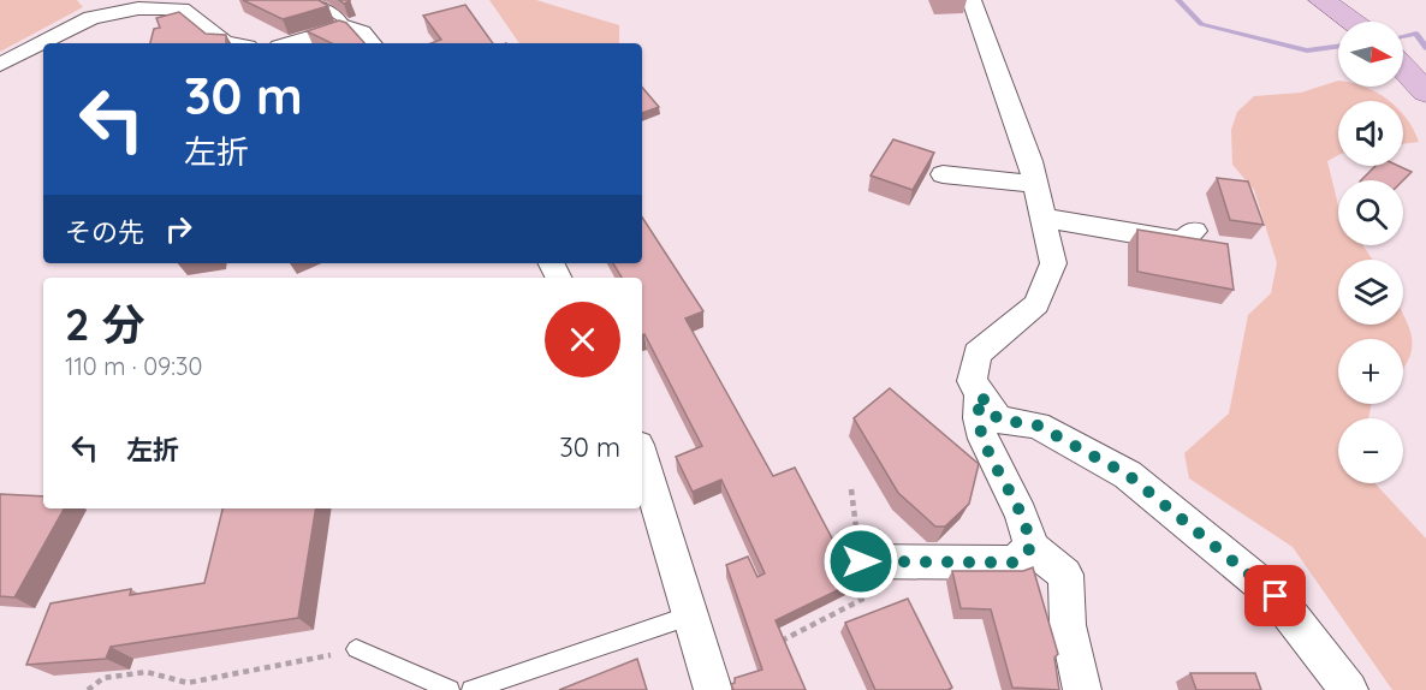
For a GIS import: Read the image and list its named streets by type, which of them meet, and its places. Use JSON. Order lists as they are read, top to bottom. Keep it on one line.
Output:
{"north":"right","page":{"map_buttons":["+","−"],"turn":["30 m","左折"],"then":"その先","heading":["2 分","110 m · 09:30"],"list":[{"name":"左折","value":"30 m"}]}}
